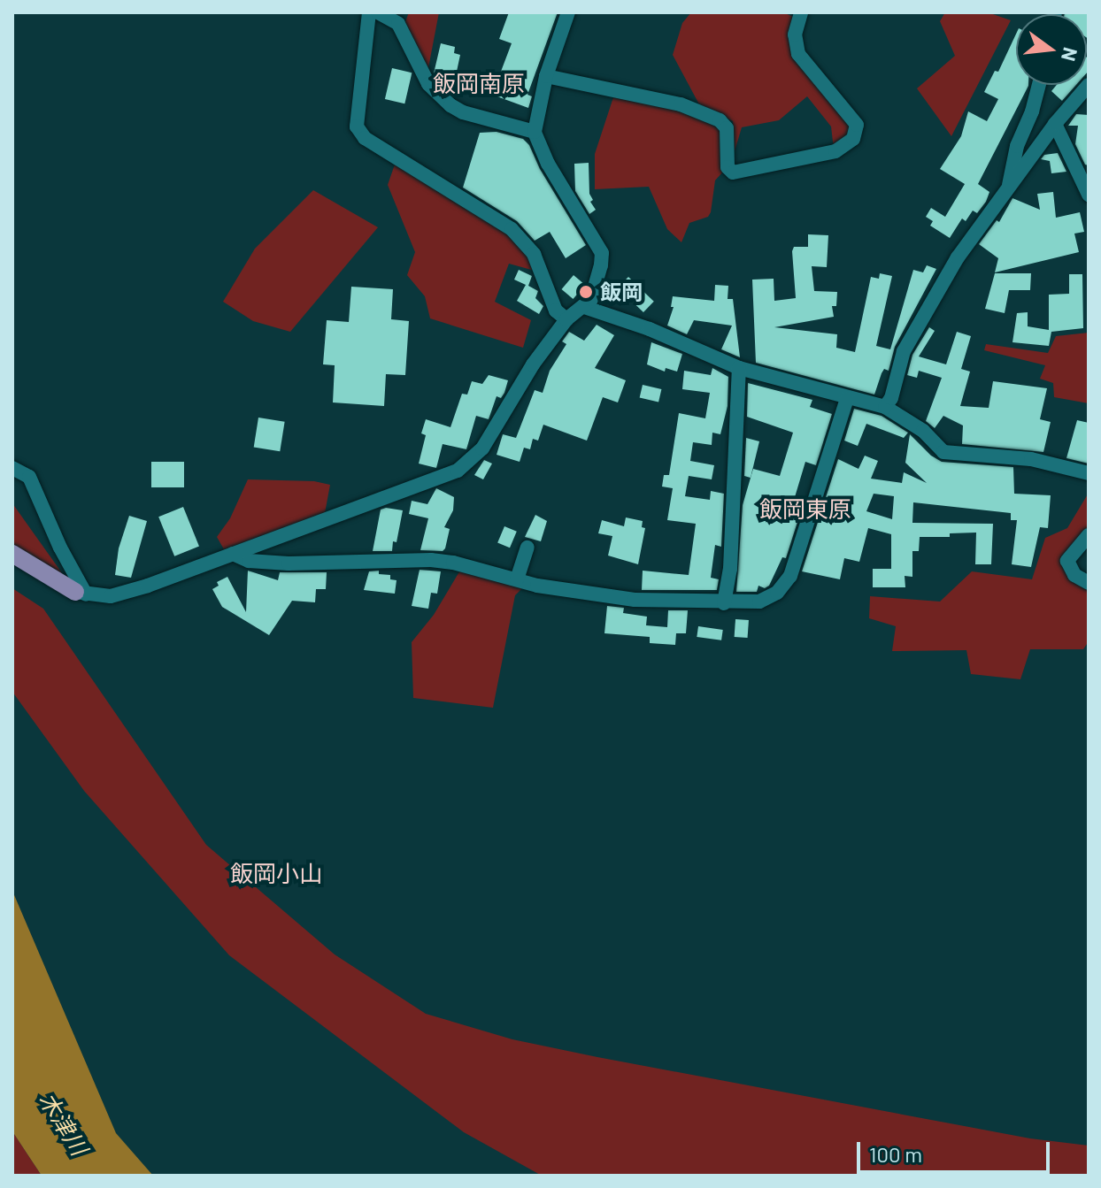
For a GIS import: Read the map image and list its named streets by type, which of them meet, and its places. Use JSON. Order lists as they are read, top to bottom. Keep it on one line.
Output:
{"districts":["飯岡南原","飯岡東原","飯岡小山"],"water":["木津川"],"places":["飯岡"],"scale_bar":"100 m","north":"right"}
